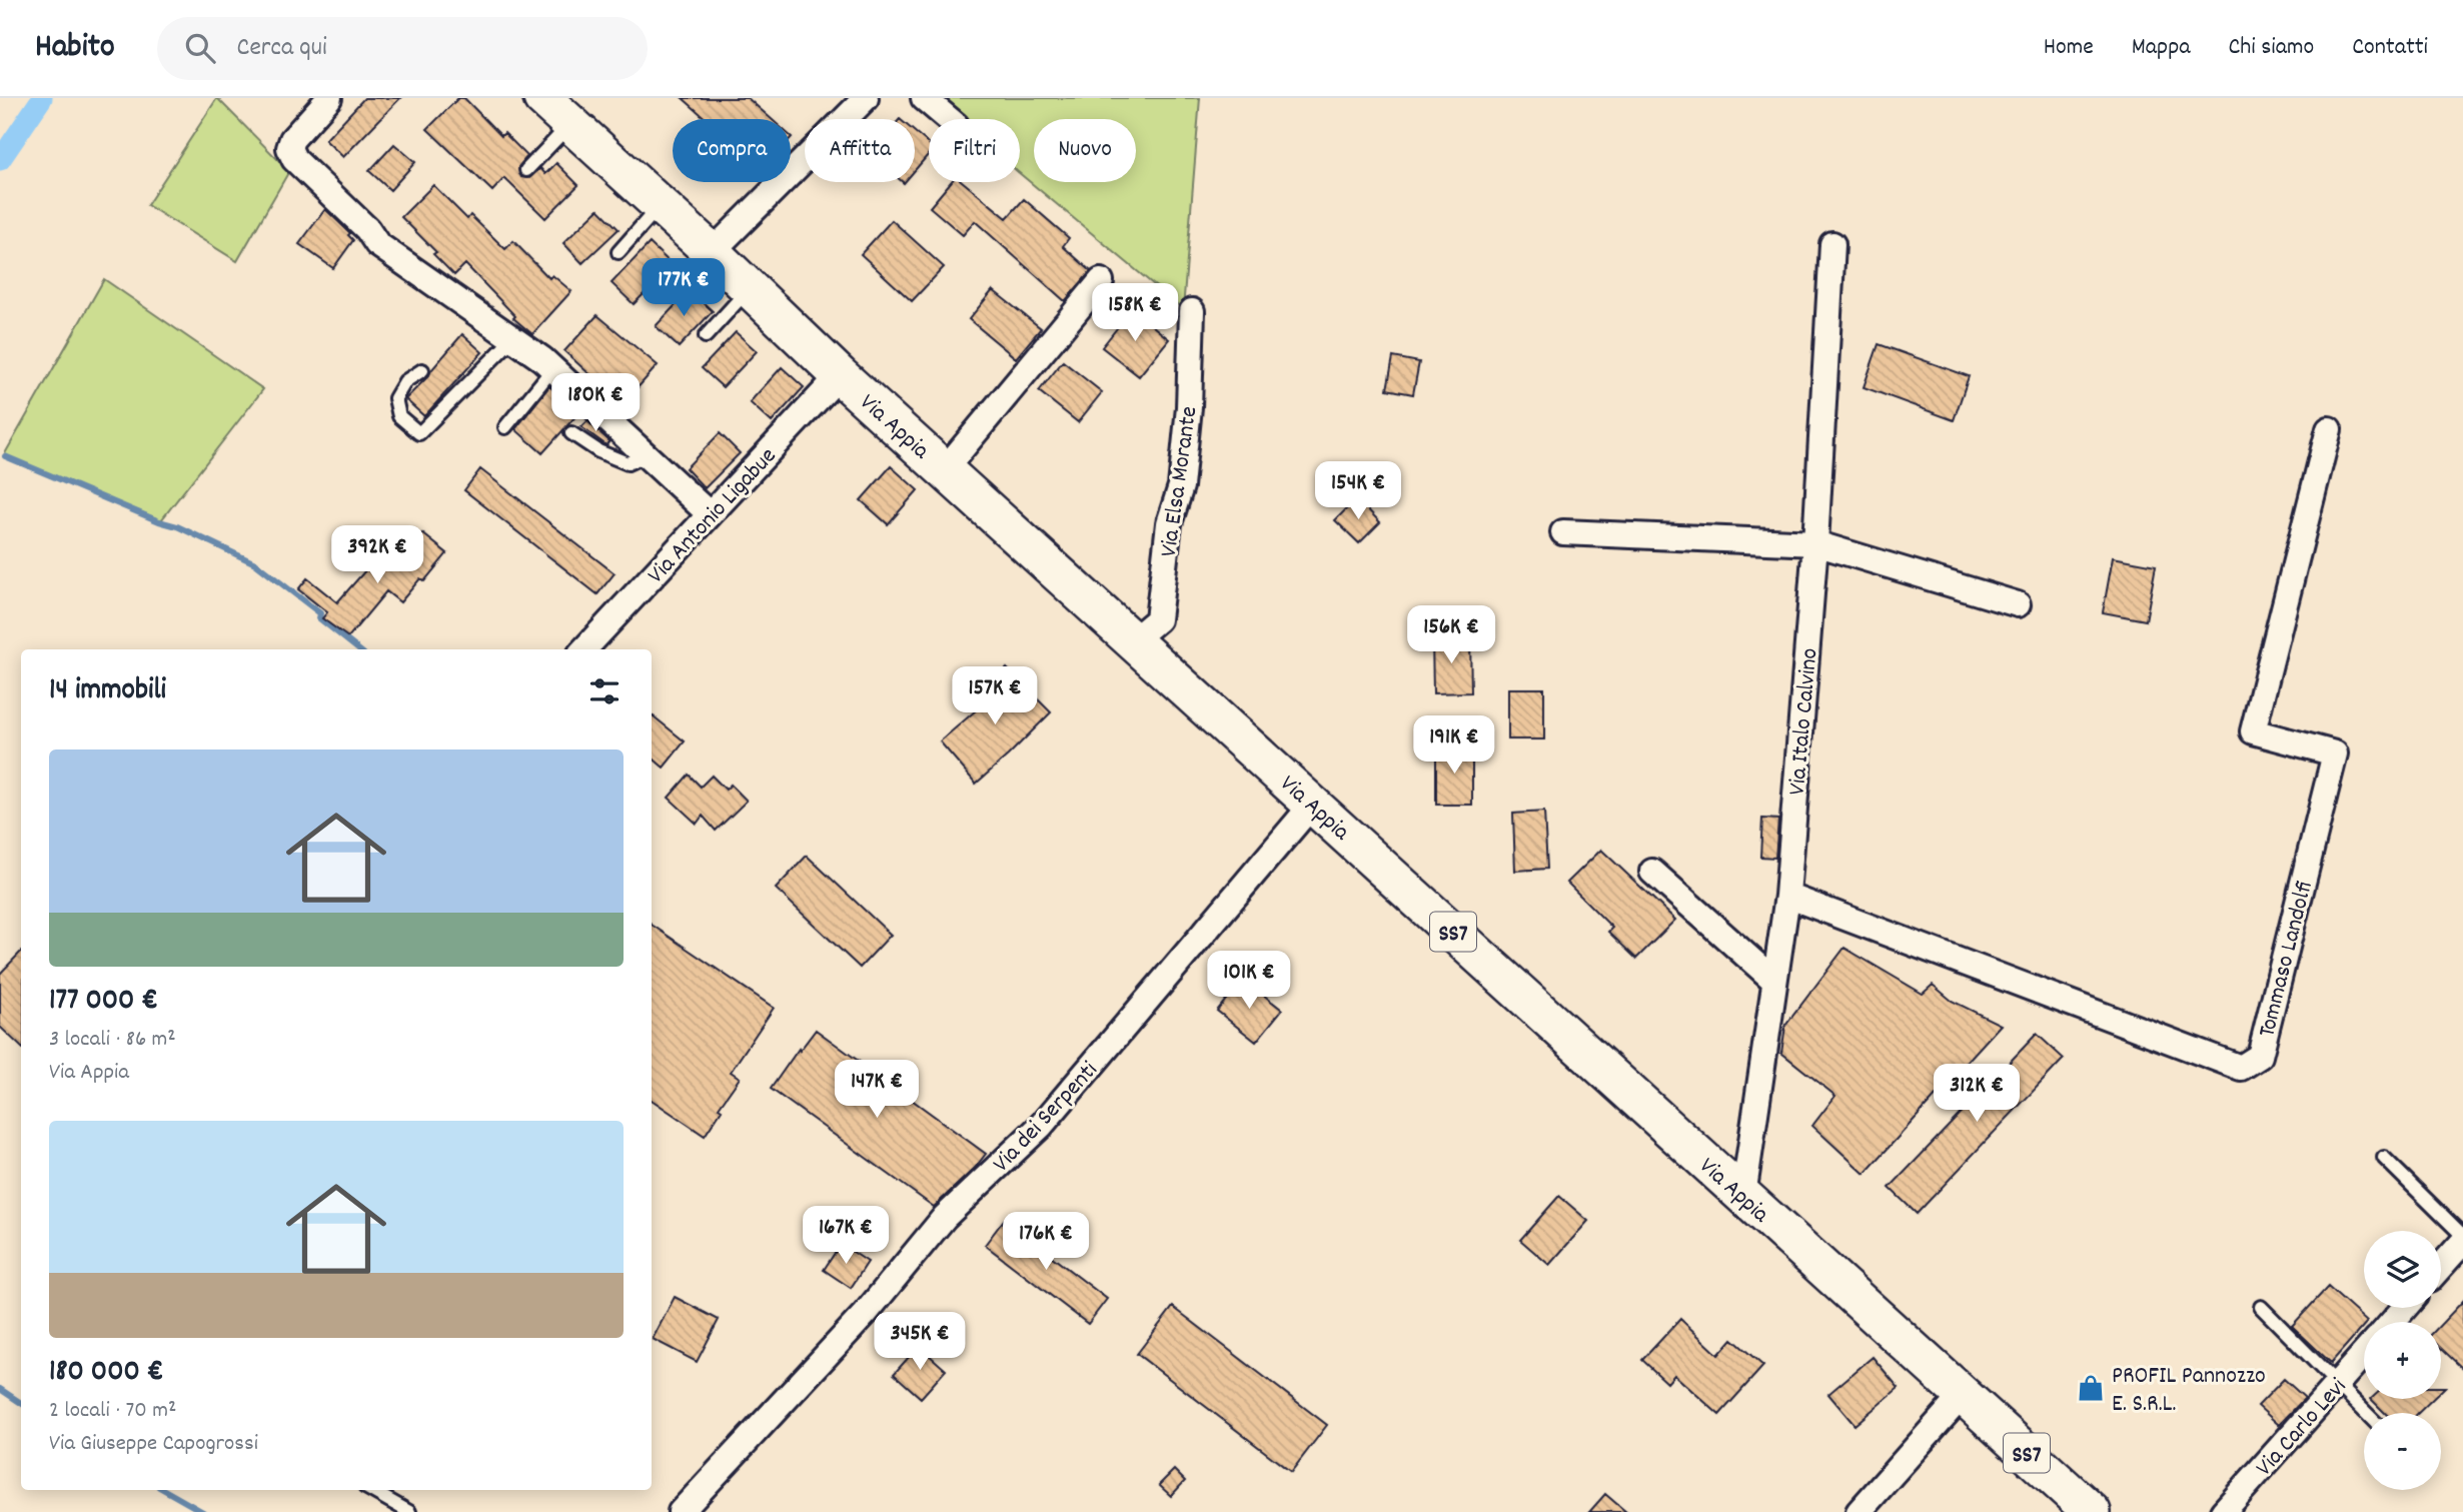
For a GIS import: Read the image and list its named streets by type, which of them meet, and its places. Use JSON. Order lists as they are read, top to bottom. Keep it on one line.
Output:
{"streets":{"main road":["Via Appia","SS7"],"street":["Via Elsa Morante","Via Antonio Ligabue","Via Italo Calvino","Tommaso Landolfi","Via dei Serpenti","Via Carlo Levi"]},"crossings":[["Via Appia","Via Elsa Morante"],["Via Appia","Via Antonio Ligabue"],["Via Appia","Via Italo Calvino"],["Via Appia","Via dei Serpenti"],["Via Italo Calvino","Tommaso Landolfi"]],"places":{"shop":["PROFIL Pannozzo E. S.R.L."]},"page":{"header":"Habito","search":"Cerca qui","nav":["Home","Mappa","Chi siamo","Contatti"],"chip":["Compra","Affitta","Filtri","Nuovo"],"price":["177K €","158K €","180K €","154K €","392K €","156K €","157K €","191K €","101K €","147K €","312K €","167K €","176K €","345K €"],"heading":"14 immobili","list":[{"name":"177 000 €","note":"3 locali · 86 m² · Via Appia"},{"name":"180 000 €","note":"2 locali · 70 m² · Via Giuseppe Capogrossi"}],"map_buttons":["+","−"]}}
